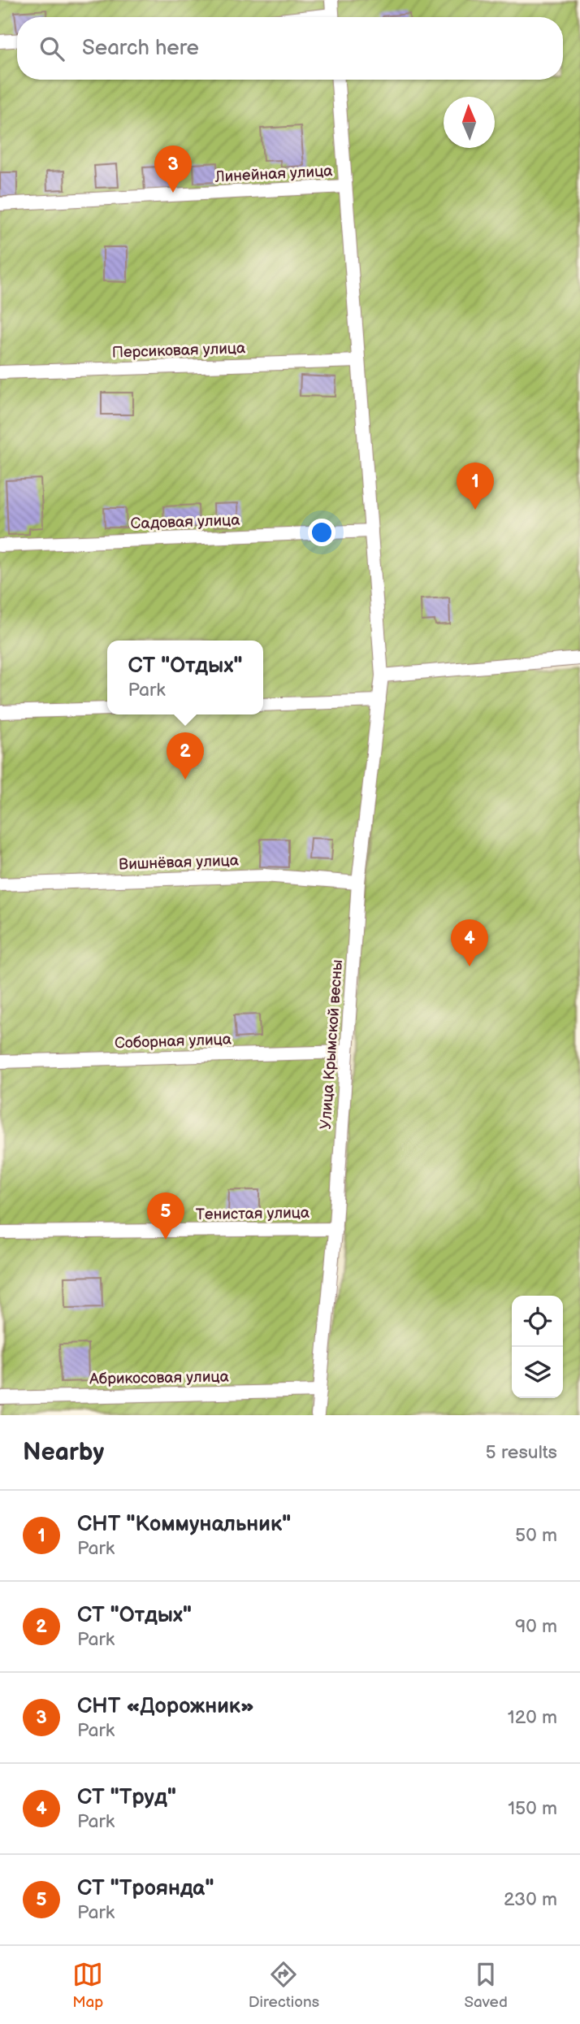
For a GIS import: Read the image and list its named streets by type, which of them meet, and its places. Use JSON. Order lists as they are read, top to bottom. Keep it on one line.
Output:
{"streets":{"lane":["Линейная улица","Персиковая улица","Садовая улица","Вишнёвая улица","Соборная улица","Улица Крымской весны","Тенистая улица","Абрикосовая улица"]},"crossings":[["Линейная улица","Улица Крымской весны"],["Персиковая улица","Улица Крымской весны"],["Садовая улица","Улица Крымской весны"],["Вишнёвая улица","Улица Крымской весны"],["Соборная улица","Улица Крымской весны"],["Улица Крымской весны","Тенистая улица"],["Улица Крымской весны","Абрикосовая улица"]],"north":"top","page":{"search":"Search here","pins":["3","1","2","4","5"],"popup":["СТ \"Отдых\"","Park"],"heading":["Nearby","5 results"],"list":[{"mark":"1","name":"СНТ \"Коммунальник\"","note":"Park","value":"50 m"},{"mark":"2","name":"СТ \"Отдых\"","note":"Park","value":"90 m"},{"mark":"3","name":"СНТ «Дорожник»","note":"Park","value":"120 m"},{"mark":"4","name":"СТ \"Труд\"","note":"Park","value":"150 m"},{"mark":"5","name":"СТ \"Троянда\"","note":"Park","value":"230 m"}],"nav":["Map","Directions","Saved"]}}
